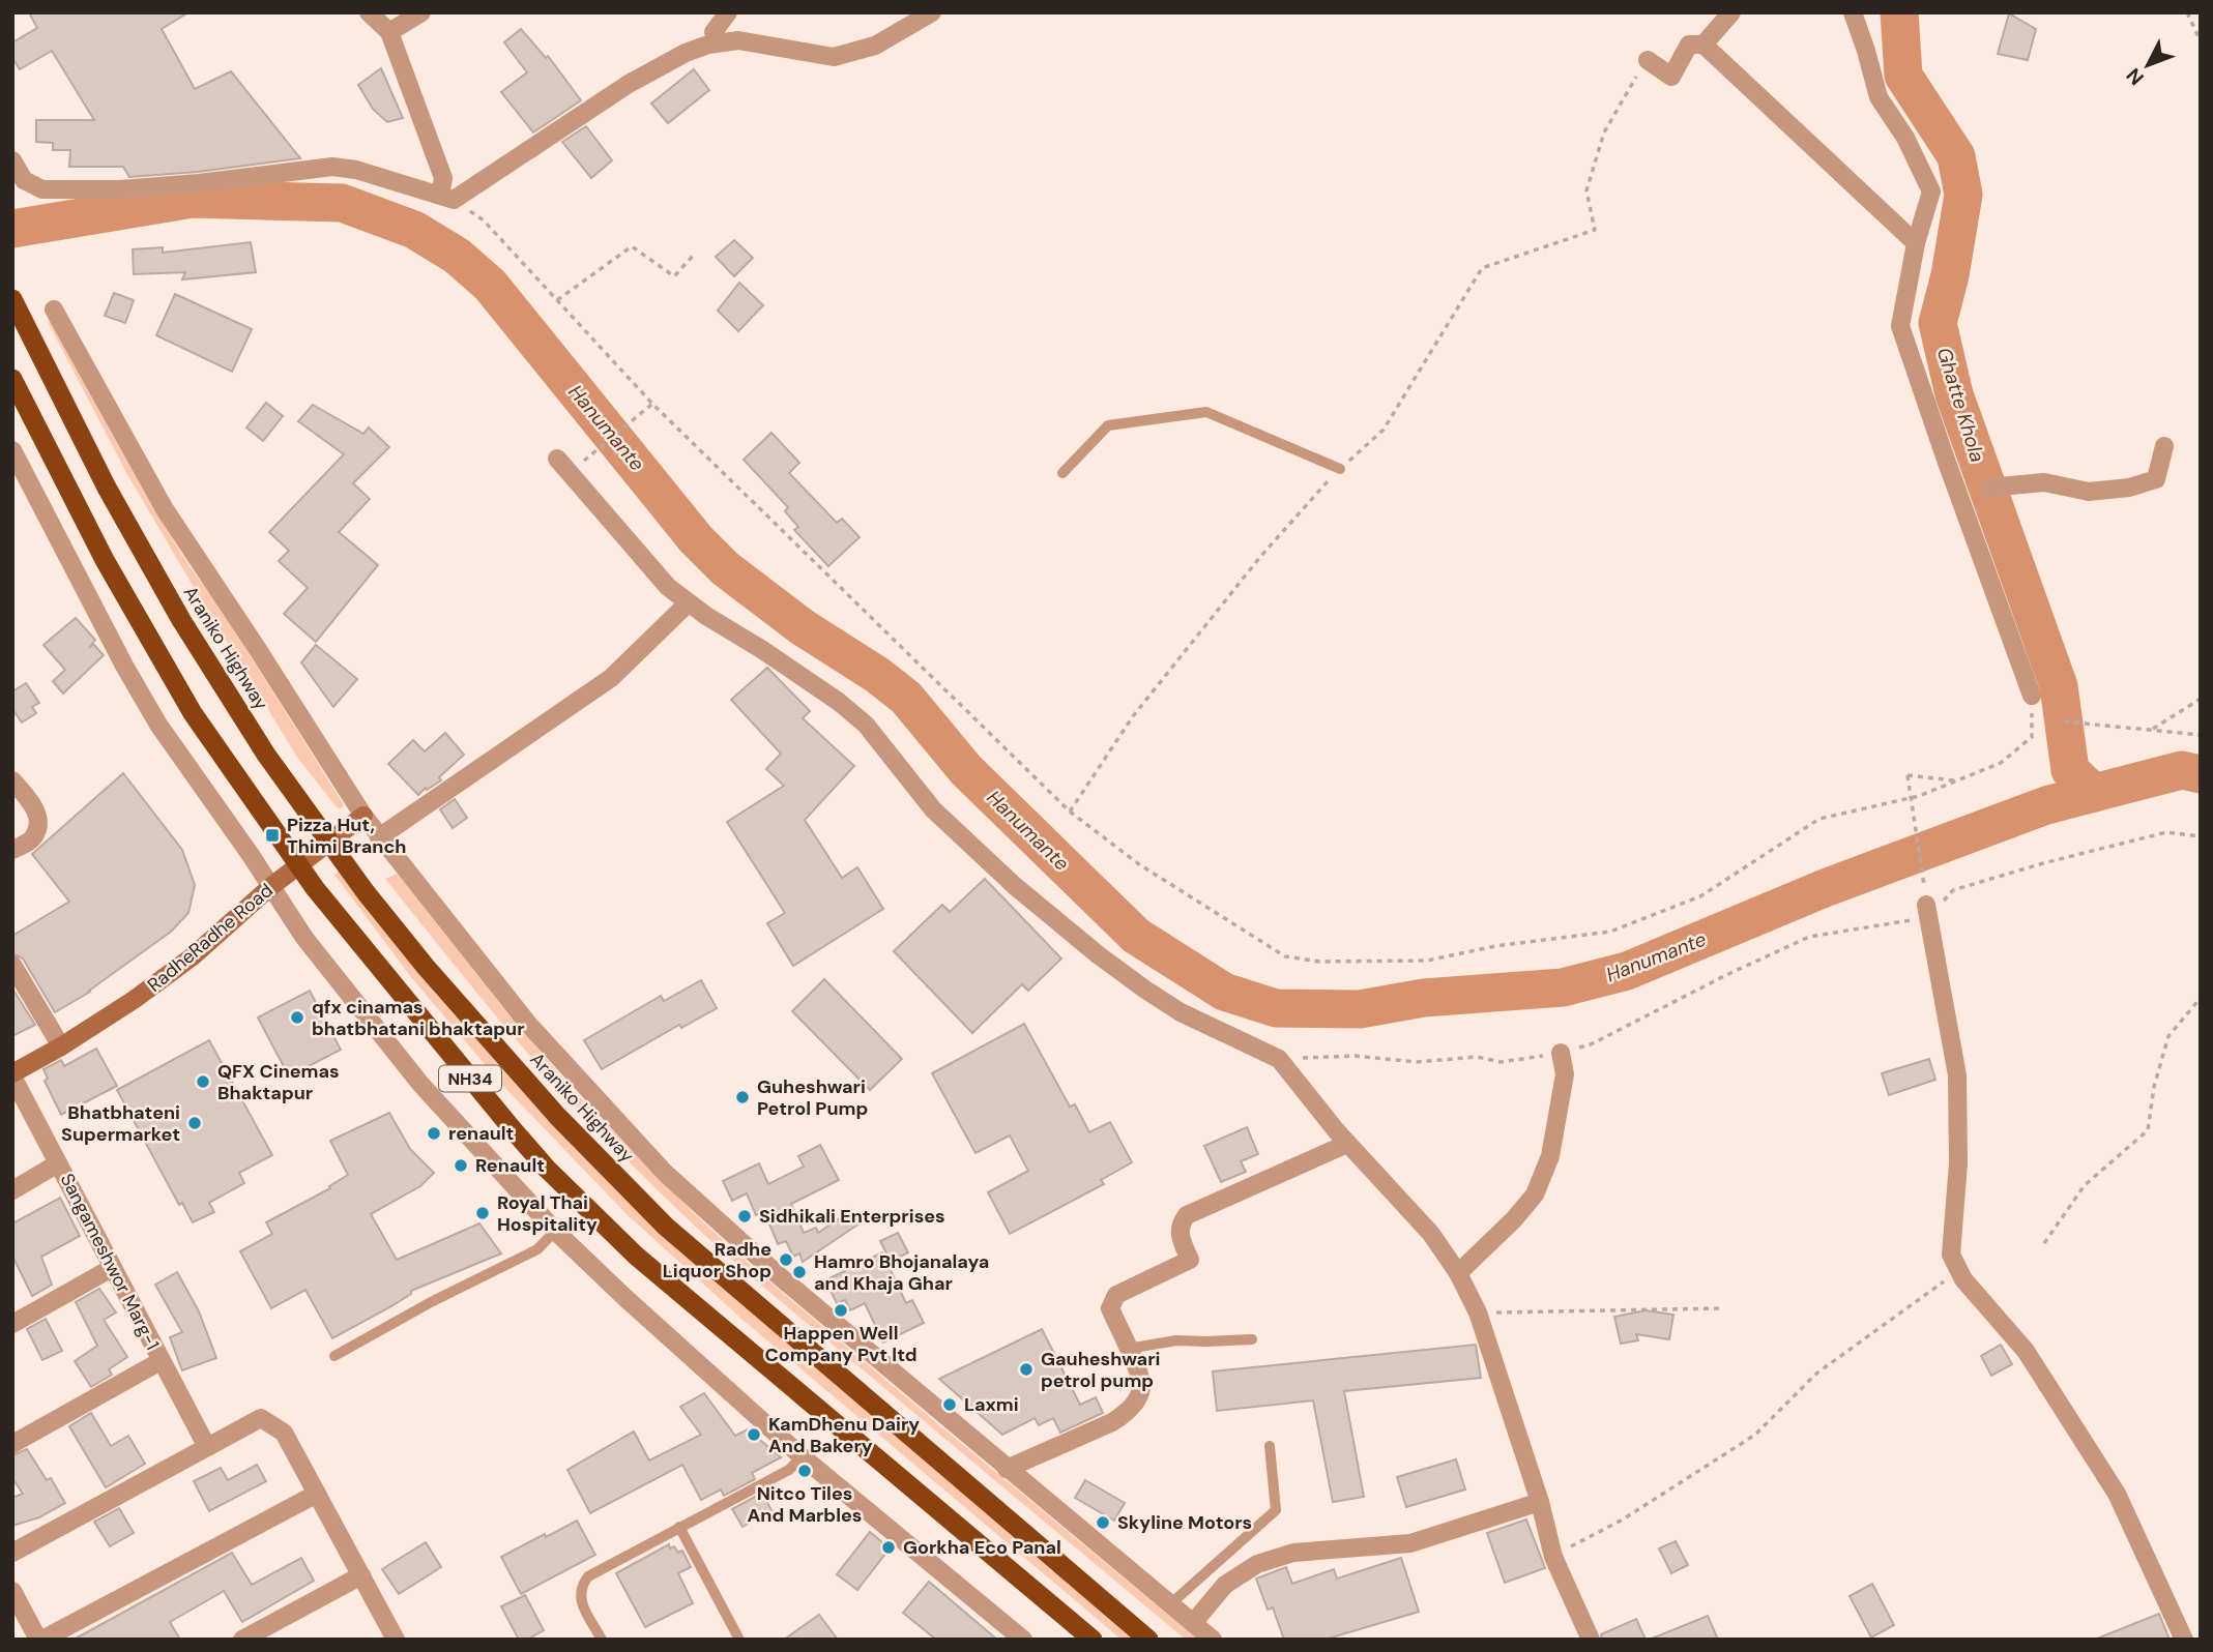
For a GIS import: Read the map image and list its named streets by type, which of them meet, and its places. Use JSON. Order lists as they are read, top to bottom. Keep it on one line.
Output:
{"streets":{"highway":["Araniko Highway","NH34"],"main road":["RadheRadhe Road"],"street":["Sangameshwor Marg-1"]},"crossings":[["Araniko Highway","RadheRadhe Road"],["RadheRadhe Road","NH34"],["RadheRadhe Road","Sangameshwor Marg-1"]],"water":["Ghatte Khola","Hanumante"],"places":{"transit":["Pizza Hut, Thimi Branch"],"other":["qfx cinamas bhatbhatani bhaktapur","QFX Cinemas Bhaktapur","Guheshwari Petrol Pump","Bhatbhateni Supermarket","renault","Renault","Royal Thai Hospitality","Sidhikali Enterprises","Radhe Liquor Shop","Hamro Bhojanalaya and Khaja Ghar","Happen Well Company Pvt ltd","Gauheshwari petrol pump","Laxmi","KamDhenu Dairy And Bakery","Nitco Tiles And Marbles","Skyline Motors","Gorkha Eco Panal"]},"north":"bottom left"}
